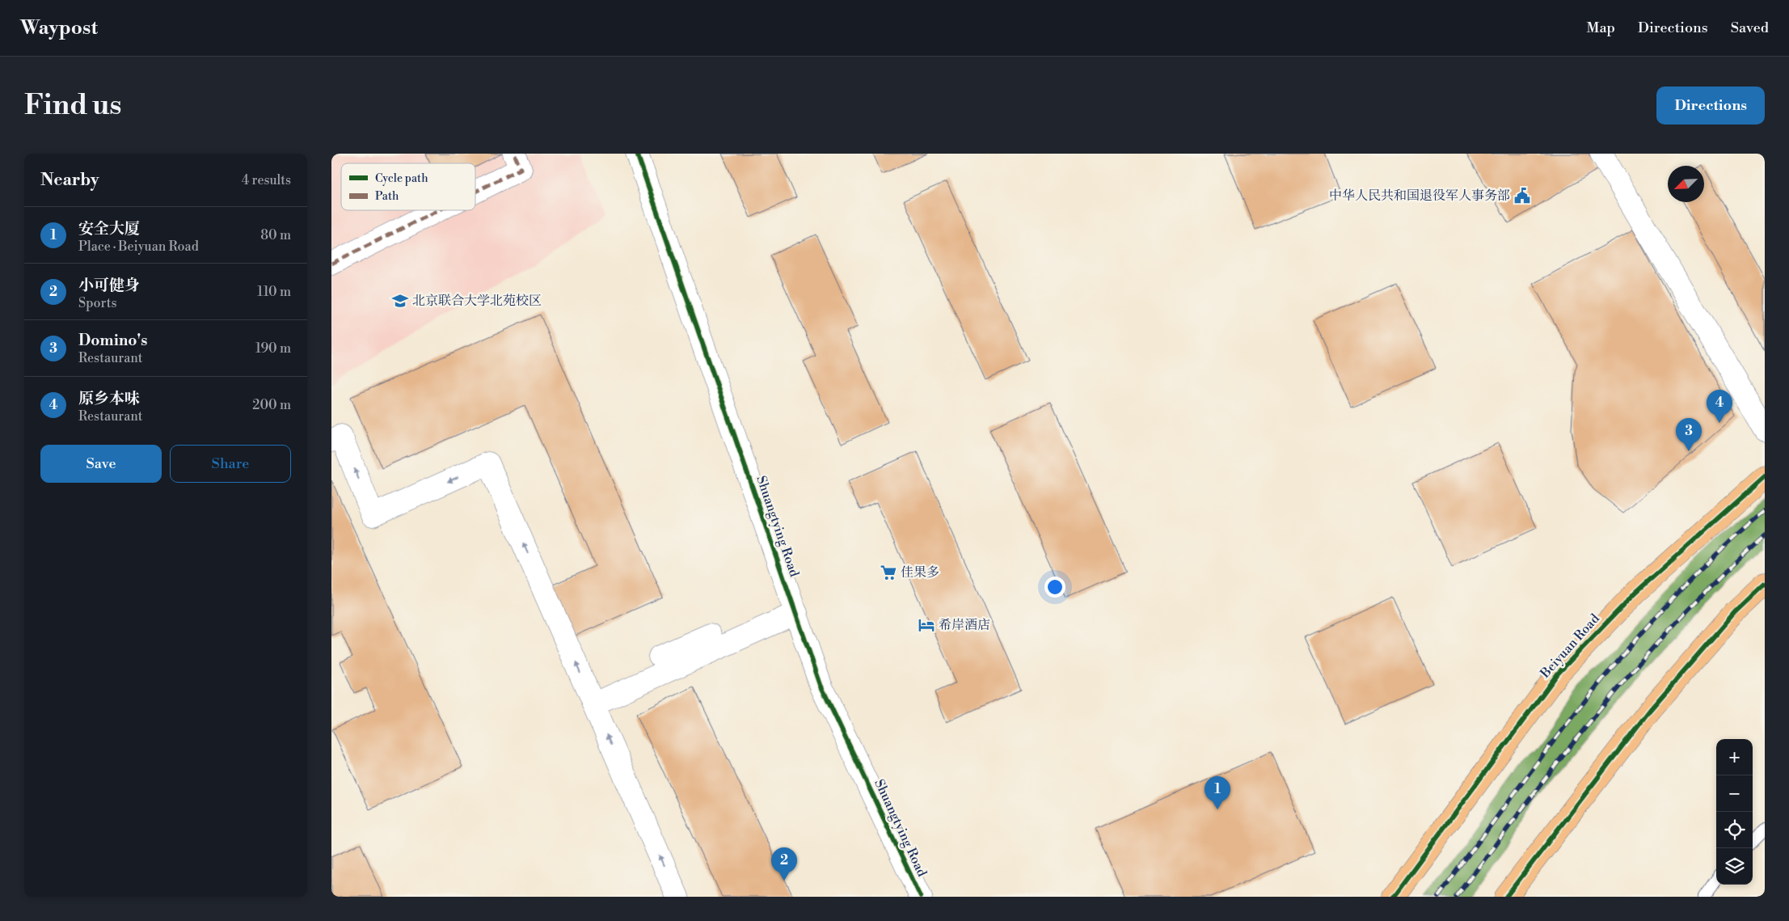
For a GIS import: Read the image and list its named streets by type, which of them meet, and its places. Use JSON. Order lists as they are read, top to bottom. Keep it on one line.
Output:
{"streets":{"main road":["Beiyuan Road"],"street":["Shuangtying Road"]},"places":{"public building":["中华人民共和国退役军人事务部"],"school or university":["北京联合大学北苑校区"],"supermarket":["佳果多"],"hotel":["希岸酒店"]},"legend":["Cycle path","Path"],"north":"bottom left","page":{"header":"Waypost","nav":["Map","Directions","Saved"],"buttons":["Directions",["Save","Share"]],"title":"Find us","heading":["Nearby","4 results"],"list":[{"mark":"1","name":"安全大厦","note":"Place · Beiyuan Road","value":"80 m"},{"mark":"2","name":"小可健身","note":"Sports","value":"110 m"},{"mark":"3","name":"Domino's","note":"Restaurant","value":"190 m"},{"mark":"4","name":"原乡本味","note":"Restaurant","value":"200 m"}],"pins":["4","3","1","2"],"map_buttons":["+","−"]}}
